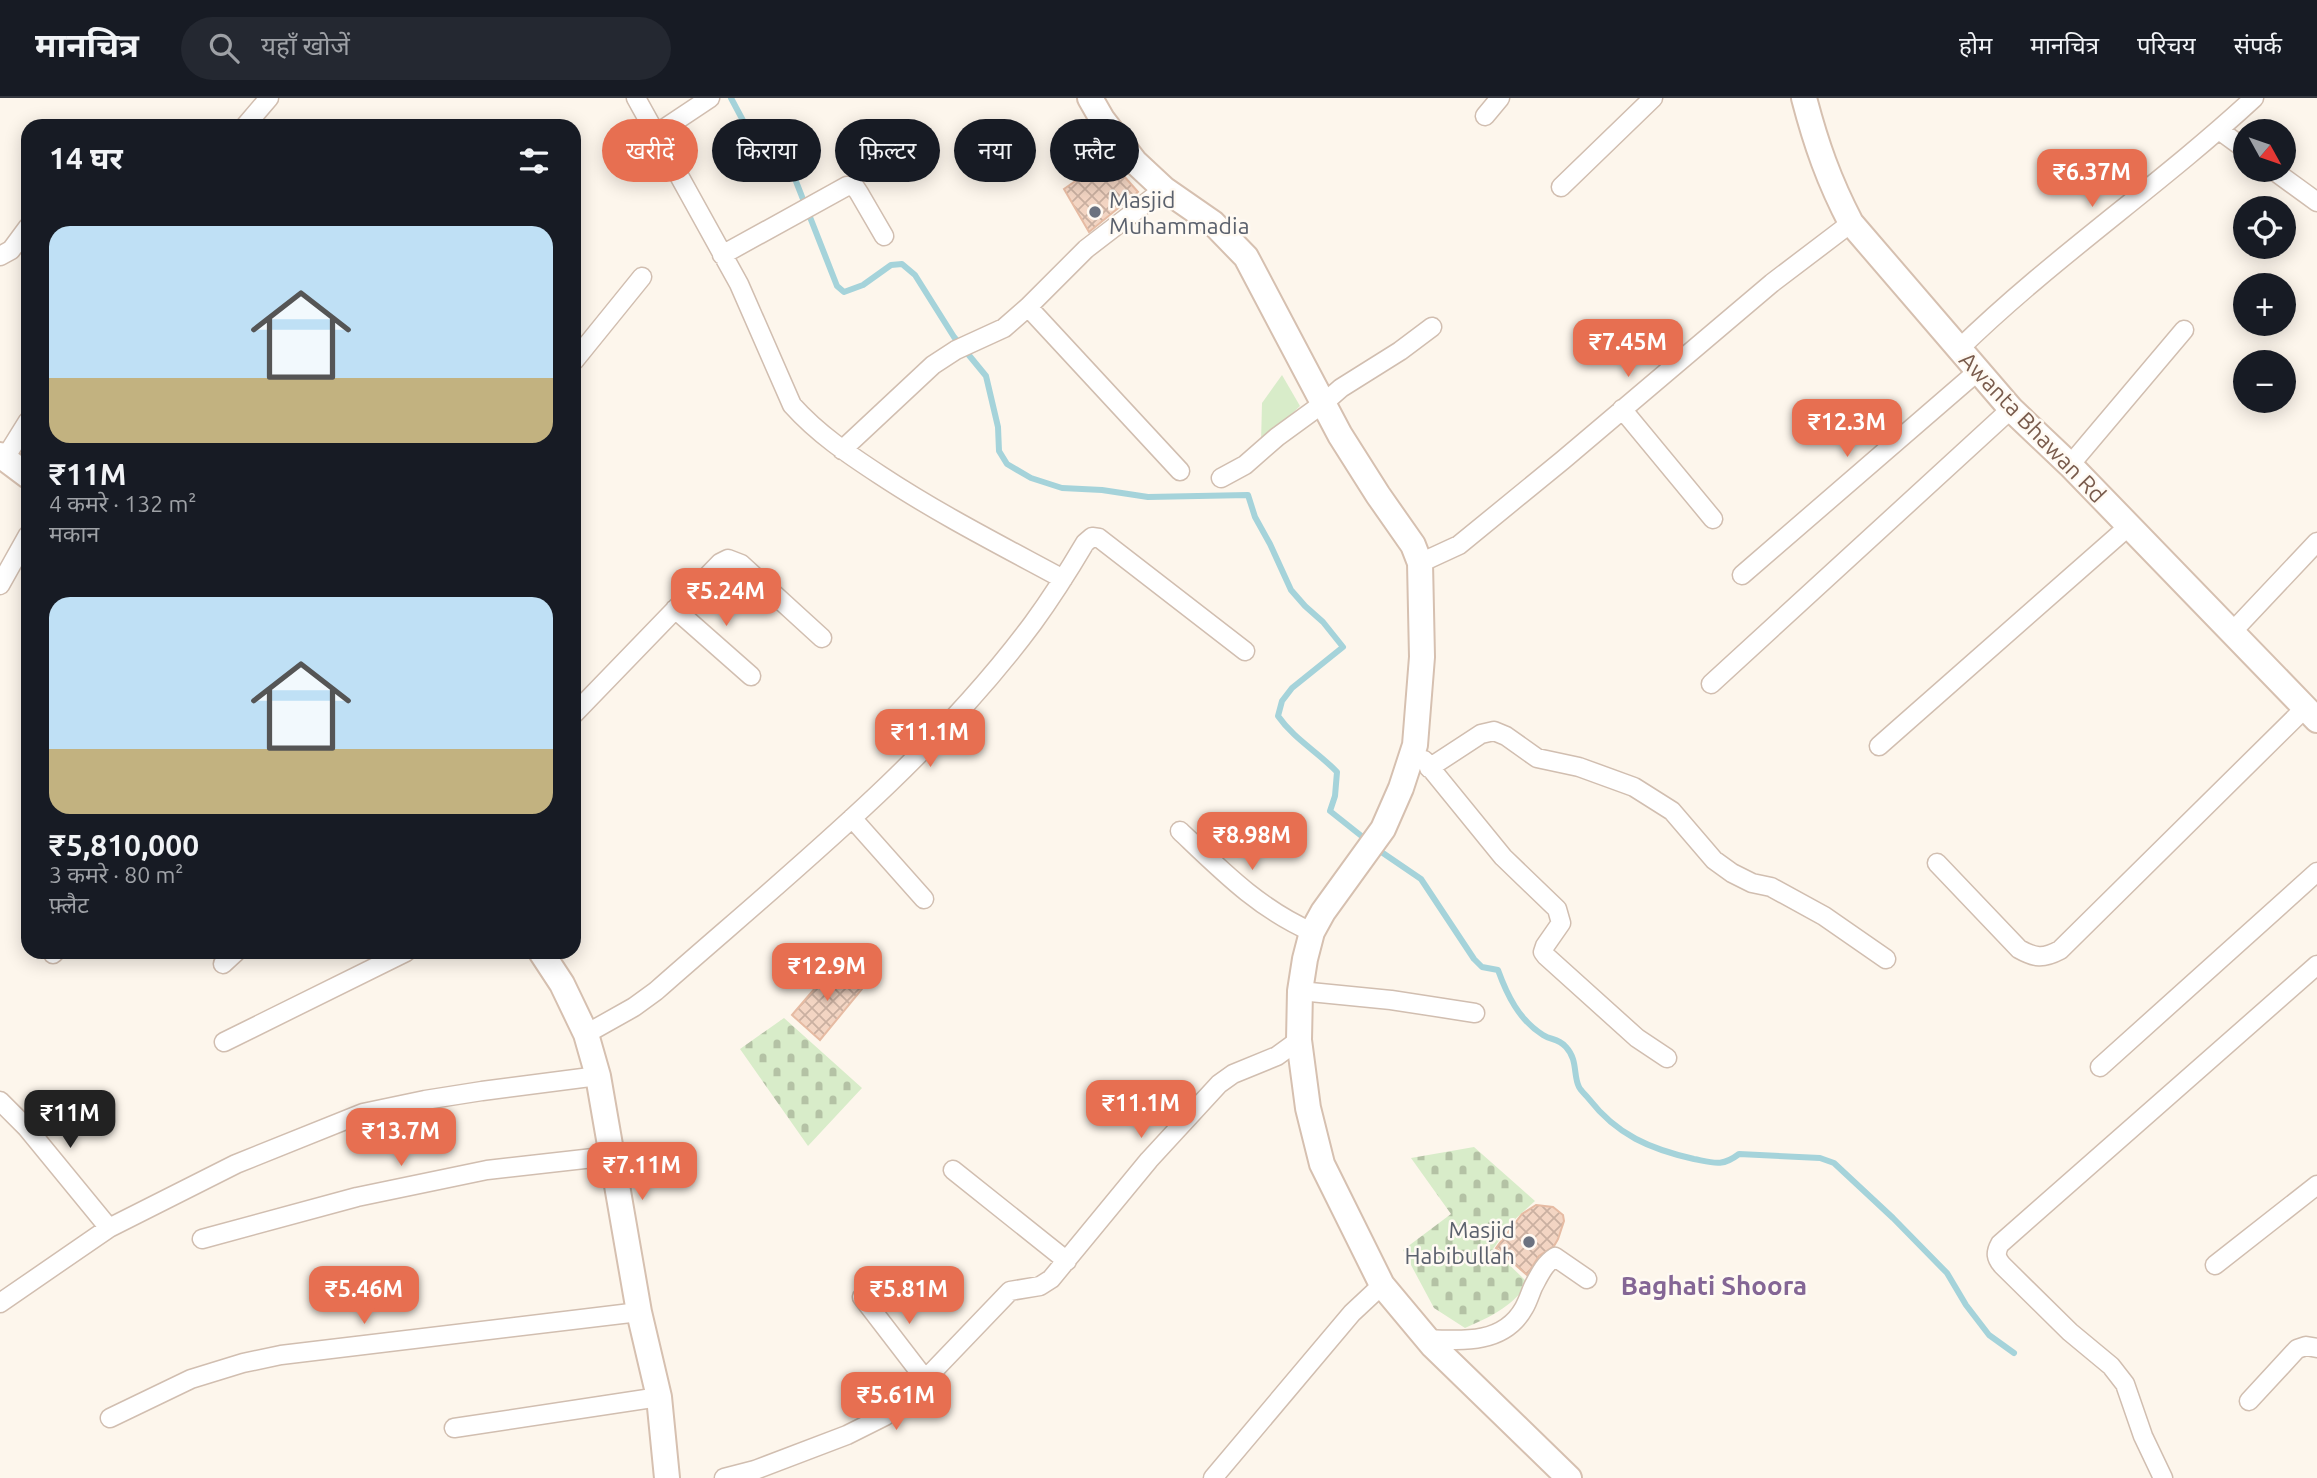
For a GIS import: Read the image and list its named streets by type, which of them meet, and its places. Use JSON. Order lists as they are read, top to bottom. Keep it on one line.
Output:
{"streets":{"street":["Awanta Bhawan Rd"]},"districts":["Baghati Shoora"],"places":["Masjid Muhammadia","Masjid Habibullah"],"north":"bottom right","page":{"header":"मानचित्र","search":"यहाँ खोजें","nav":["होम","मानचित्र","परिचय","संपर्क"],"map_buttons":["+","−"],"chip":["खरीदें","किराया","फ़िल्टर","नया","फ़्लैट"],"heading":"14 घर","price":["₹6.37M","₹7.45M","₹12.3M","₹5.24M","₹11.1M","₹8.98M","₹12.9M","₹11.1M","₹11M","₹13.7M","₹7.11M","₹5.46M","₹5.81M","₹5.61M"],"list":[{"name":"₹11M","note":"4 कमरे · 132 m² · मकान"},{"name":"₹5,810,000","note":"3 कमरे · 80 m² · फ़्लैट"}]}}
